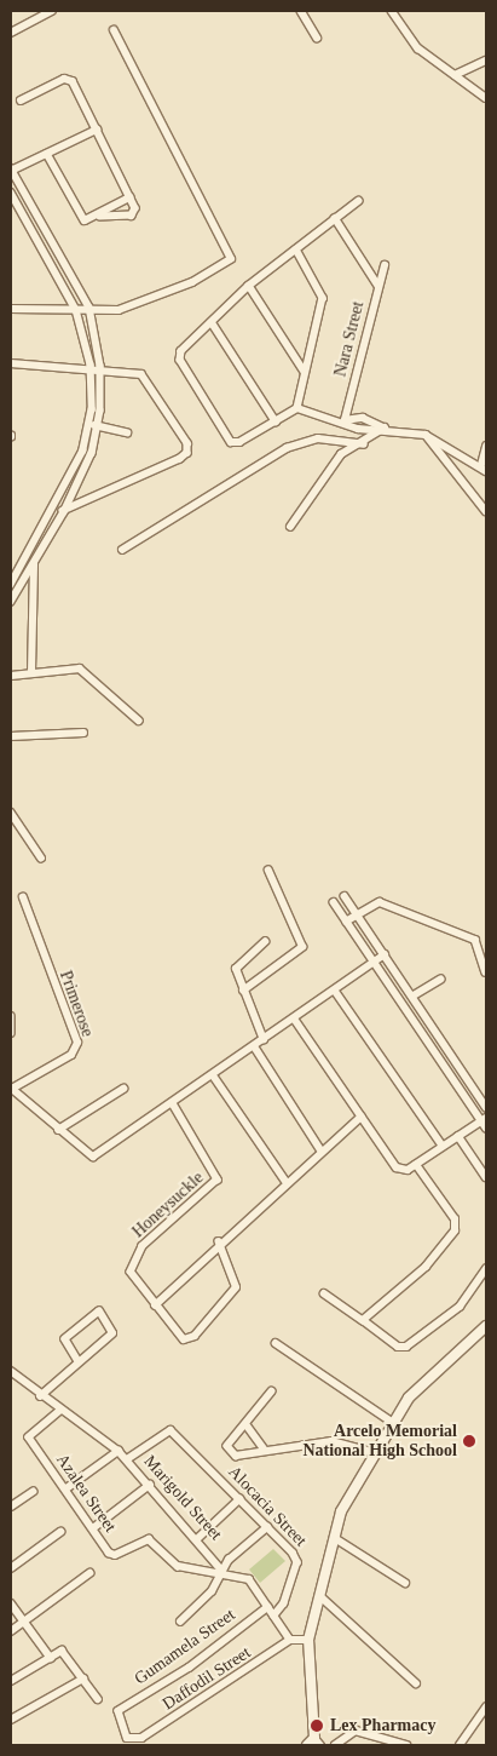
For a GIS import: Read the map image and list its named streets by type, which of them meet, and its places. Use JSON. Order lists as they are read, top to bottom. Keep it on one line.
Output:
{"streets":{"street":["Nara Street","Primerose","Honeysuckle","Azalea Street","Marigold Street","Alocacia Street","Gumamela Street","Daffodil Street"]},"crossings":[["Azalea Street","Marigold Street"],["Marigold Street","Alocacia Street"],["Gumamela Street","Daffodil Street"]],"places":["Arcelo Memorial National High School","Lex Pharmacy"]}
